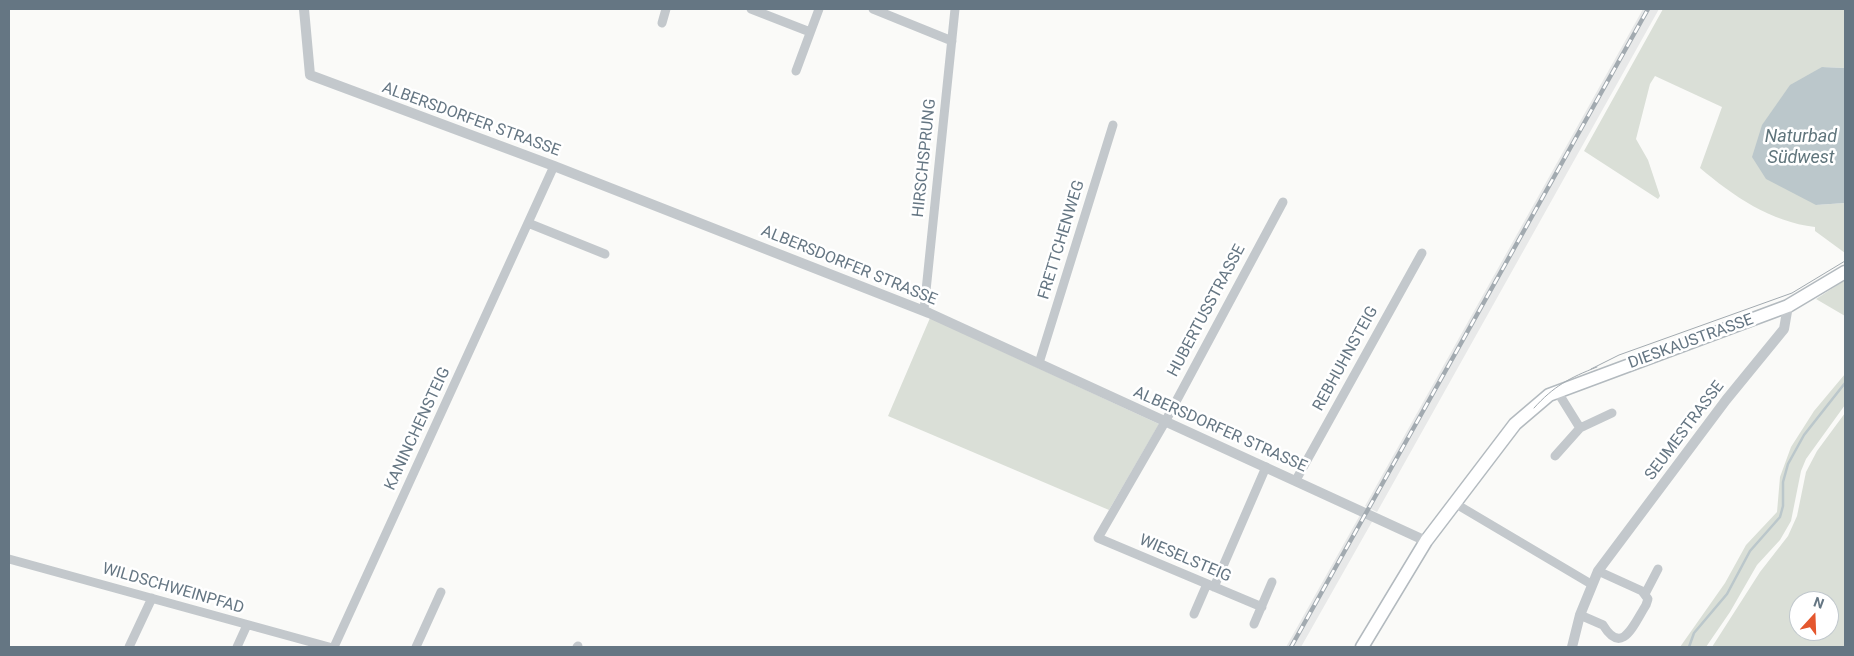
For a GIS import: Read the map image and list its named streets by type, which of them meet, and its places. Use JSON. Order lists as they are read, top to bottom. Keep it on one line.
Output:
{"streets":{"main road":["DIESKAUSTRASSE"],"street":["ALBERSDORFER STRASSE","HIRSCHSPRUNG","FRETTCHENWEG","HUBERTUSSTRASSE","REBHUHNSTEIG","KANINCHENSTEIG","SEUMESTRASSE","WIESELSTEIG","WILDSCHWEINPFAD"]},"crossings":[["ALBERSDORFER STRASSE","HIRSCHSPRUNG"],["ALBERSDORFER STRASSE","FRETTCHENWEG"],["ALBERSDORFER STRASSE","HUBERTUSSTRASSE"],["ALBERSDORFER STRASSE","DIESKAUSTRASSE"],["ALBERSDORFER STRASSE","REBHUHNSTEIG"],["ALBERSDORFER STRASSE","KANINCHENSTEIG"],["HUBERTUSSTRASSE","WIESELSTEIG"],["DIESKAUSTRASSE","SEUMESTRASSE"]],"water":["Naturbad Südwest"],"north":"top"}
